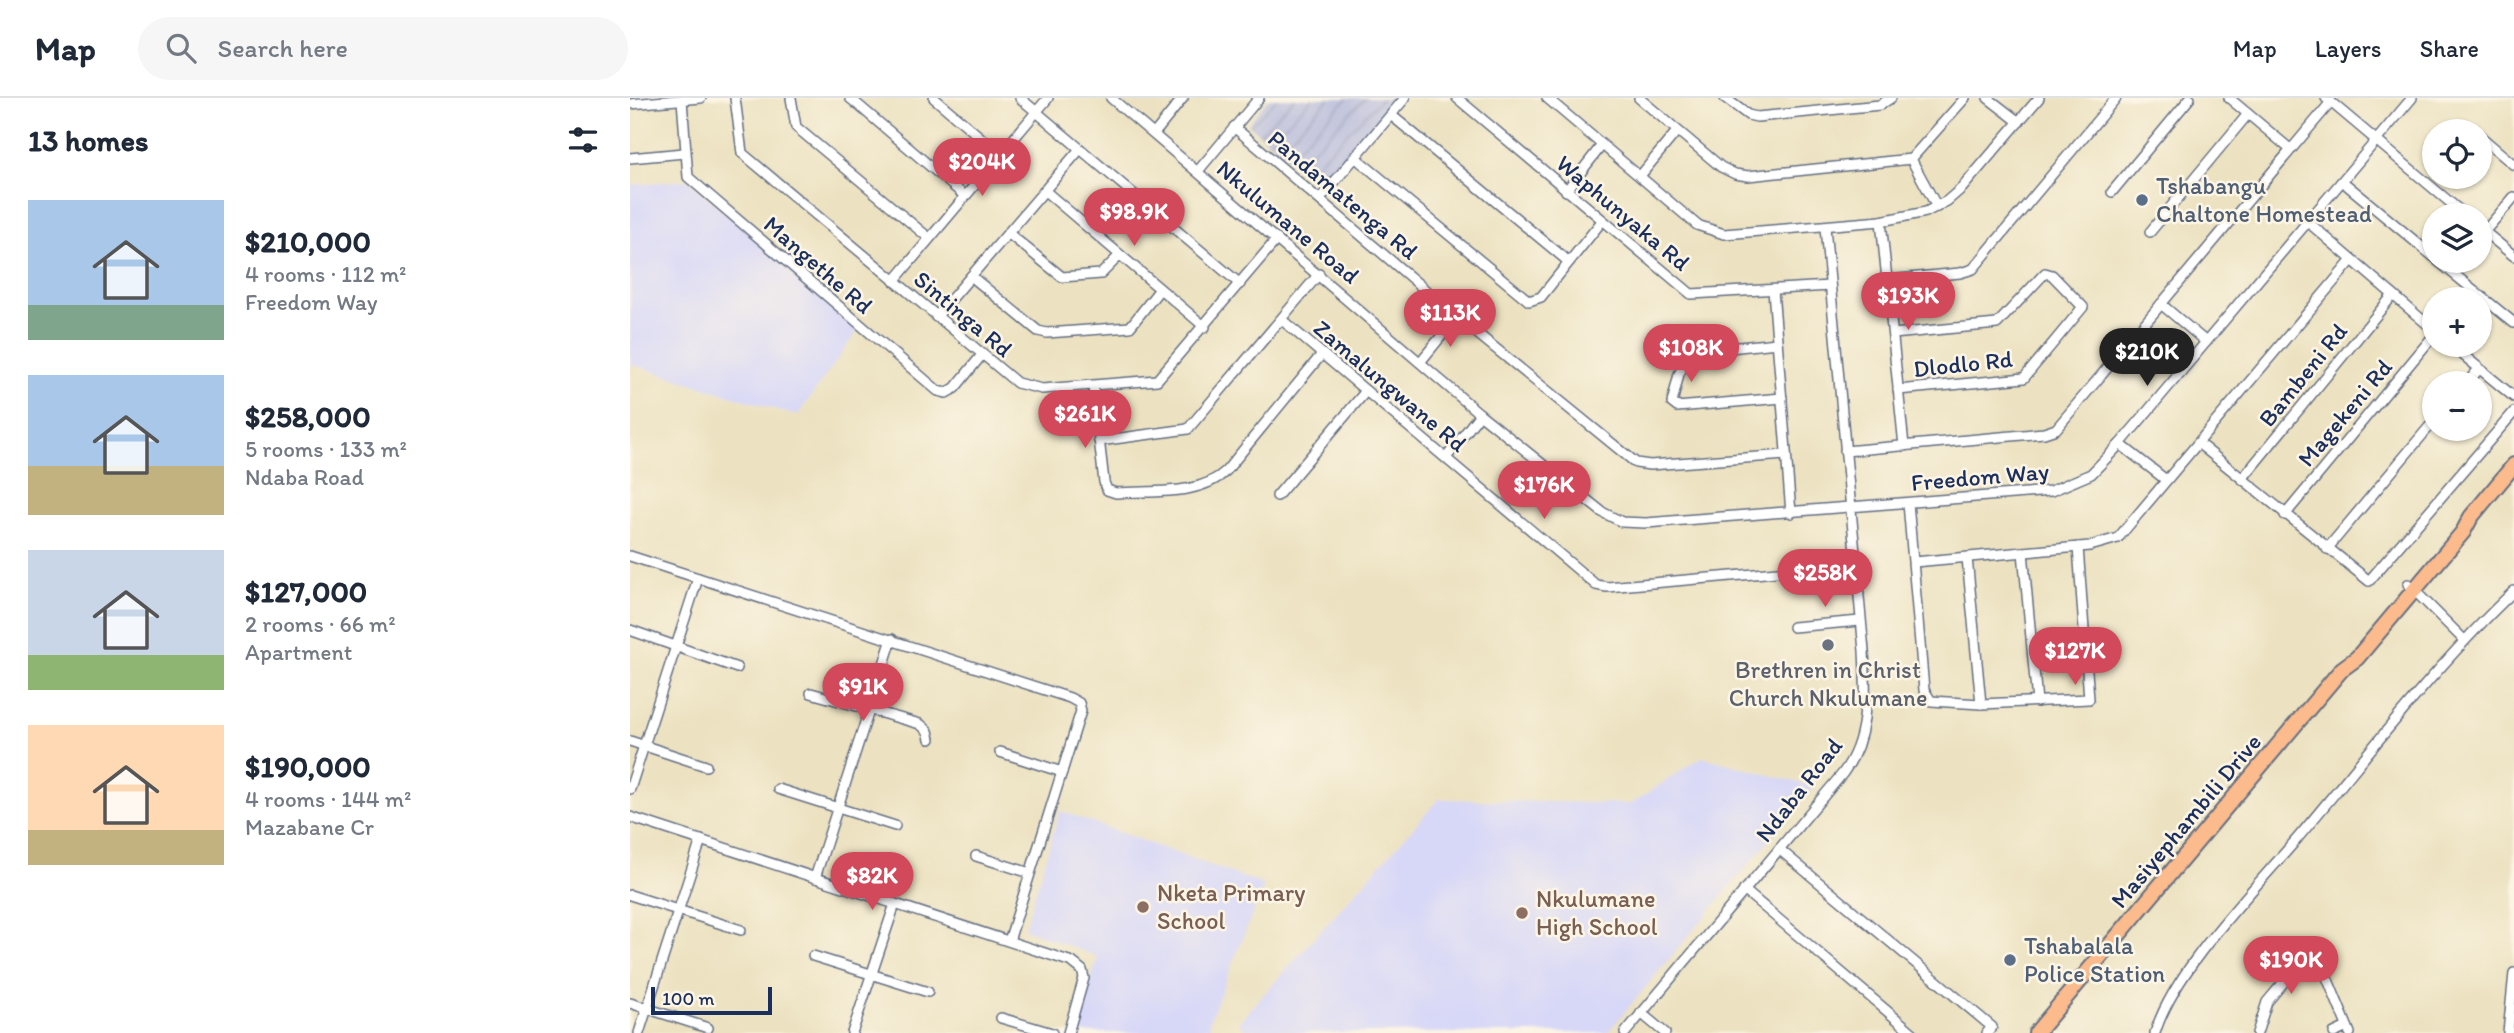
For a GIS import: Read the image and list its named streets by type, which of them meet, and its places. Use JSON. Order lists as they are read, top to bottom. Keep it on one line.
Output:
{"streets":{"main road":["Masiyephambili Drive"],"street":["Pandamatenga Rd","Waphunyaka Rd","Nkulumane Road","Mangethe Rd","Sintinga Rd","Dlodlo Rd","Bambeni Rd","Zamalungwane Rd","Magekeni Rd","Freedom Way","Ndaba Road"]},"crossings":[["Waphunyaka Rd","Ndaba Road"],["Nkulumane Road","Sintinga Rd"],["Nkulumane Road","Freedom Way"],["Nkulumane Road","Ndaba Road"],["Mangethe Rd","Sintinga Rd"],["Zamalungwane Rd","Ndaba Road"],["Freedom Way","Ndaba Road"]],"places":["Tshabangu Chaltone Homestead","Brethren in Christ Church Nkulumane","Nketa Primary School","Nkulumane High School","Tshabalala Police Station"],"scale_bar":"100 m","page":{"header":"Map","search":"Search here","nav":["Map","Layers","Share"],"heading":"13 homes","map_buttons":["+","−"],"price":["$204K","$98.9K","$193K","$113K","$108K","$210K","$261K","$176K","$258K","$127K","$91K","$82K","$190K"],"list":[{"name":"$210,000","note":"4 rooms · 112 m² · Freedom Way"},{"name":"$258,000","note":"5 rooms · 133 m² · Ndaba Road"},{"name":"$127,000","note":"2 rooms · 66 m² · Apartment"},{"name":"$190,000","note":"4 rooms · 144 m² · Mazabane Cr"}],"scale":"100 m"}}
